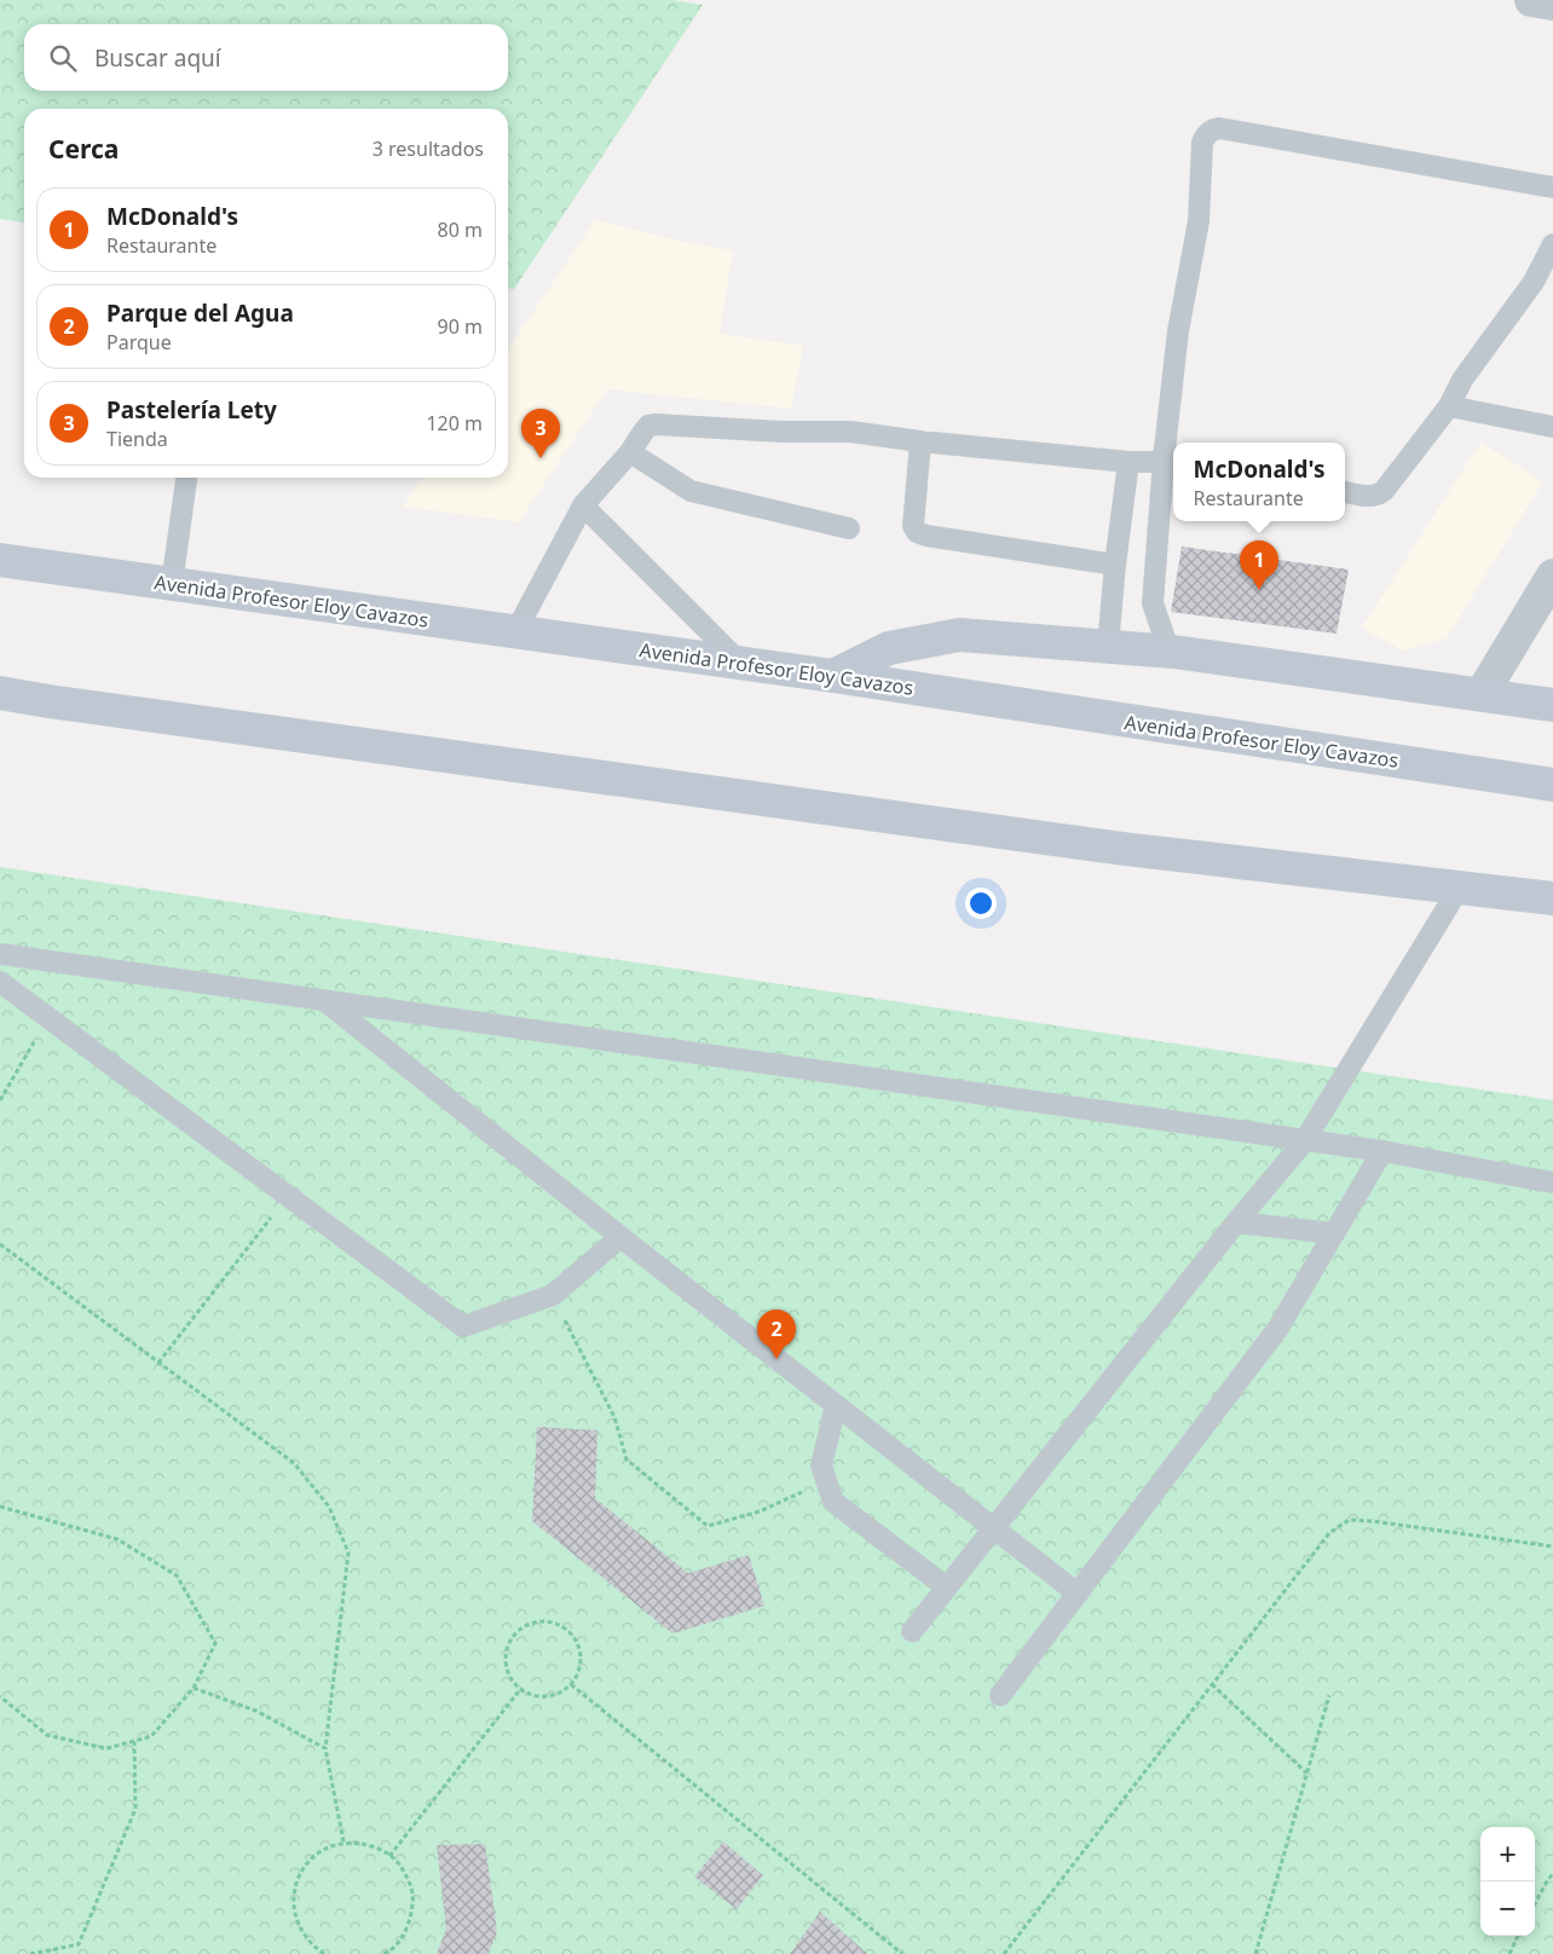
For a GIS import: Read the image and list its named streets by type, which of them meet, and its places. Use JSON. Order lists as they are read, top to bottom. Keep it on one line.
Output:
{"streets":{"main road":["Avenida Profesor Eloy Cavazos"]},"page":{"search":"Buscar aquí","heading":["Cerca","3 resultados"],"list":[{"mark":"1","name":"McDonald's","note":"Restaurante","value":"80 m"},{"mark":"2","name":"Parque del Agua","note":"Parque","value":"90 m"},{"mark":"3","name":"Pastelería Lety","note":"Tienda","value":"120 m"}],"pins":["3","1","2"],"popup":["McDonald's","Restaurante"],"map_buttons":["+","−"]}}
